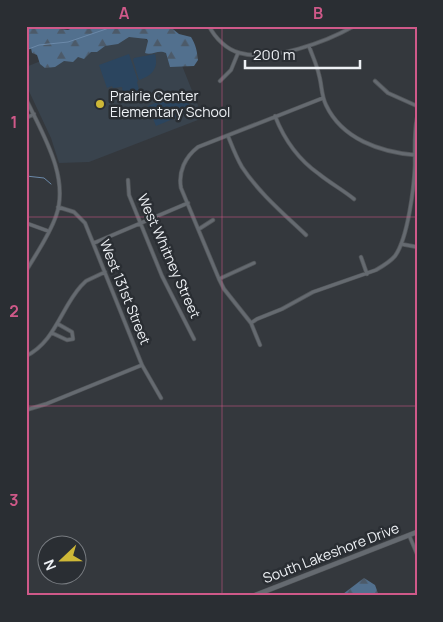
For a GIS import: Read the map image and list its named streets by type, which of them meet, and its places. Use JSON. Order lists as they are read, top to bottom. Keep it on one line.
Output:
{"streets":{"street":["West Whitney Street","West 131st Street","South Lakeshore Drive"]},"places":["Prairie Center Elementary School"],"scale_bar":"200 m","north":"left","grid":{"columns":["A","B"],"rows":["1","2","3"]}}
